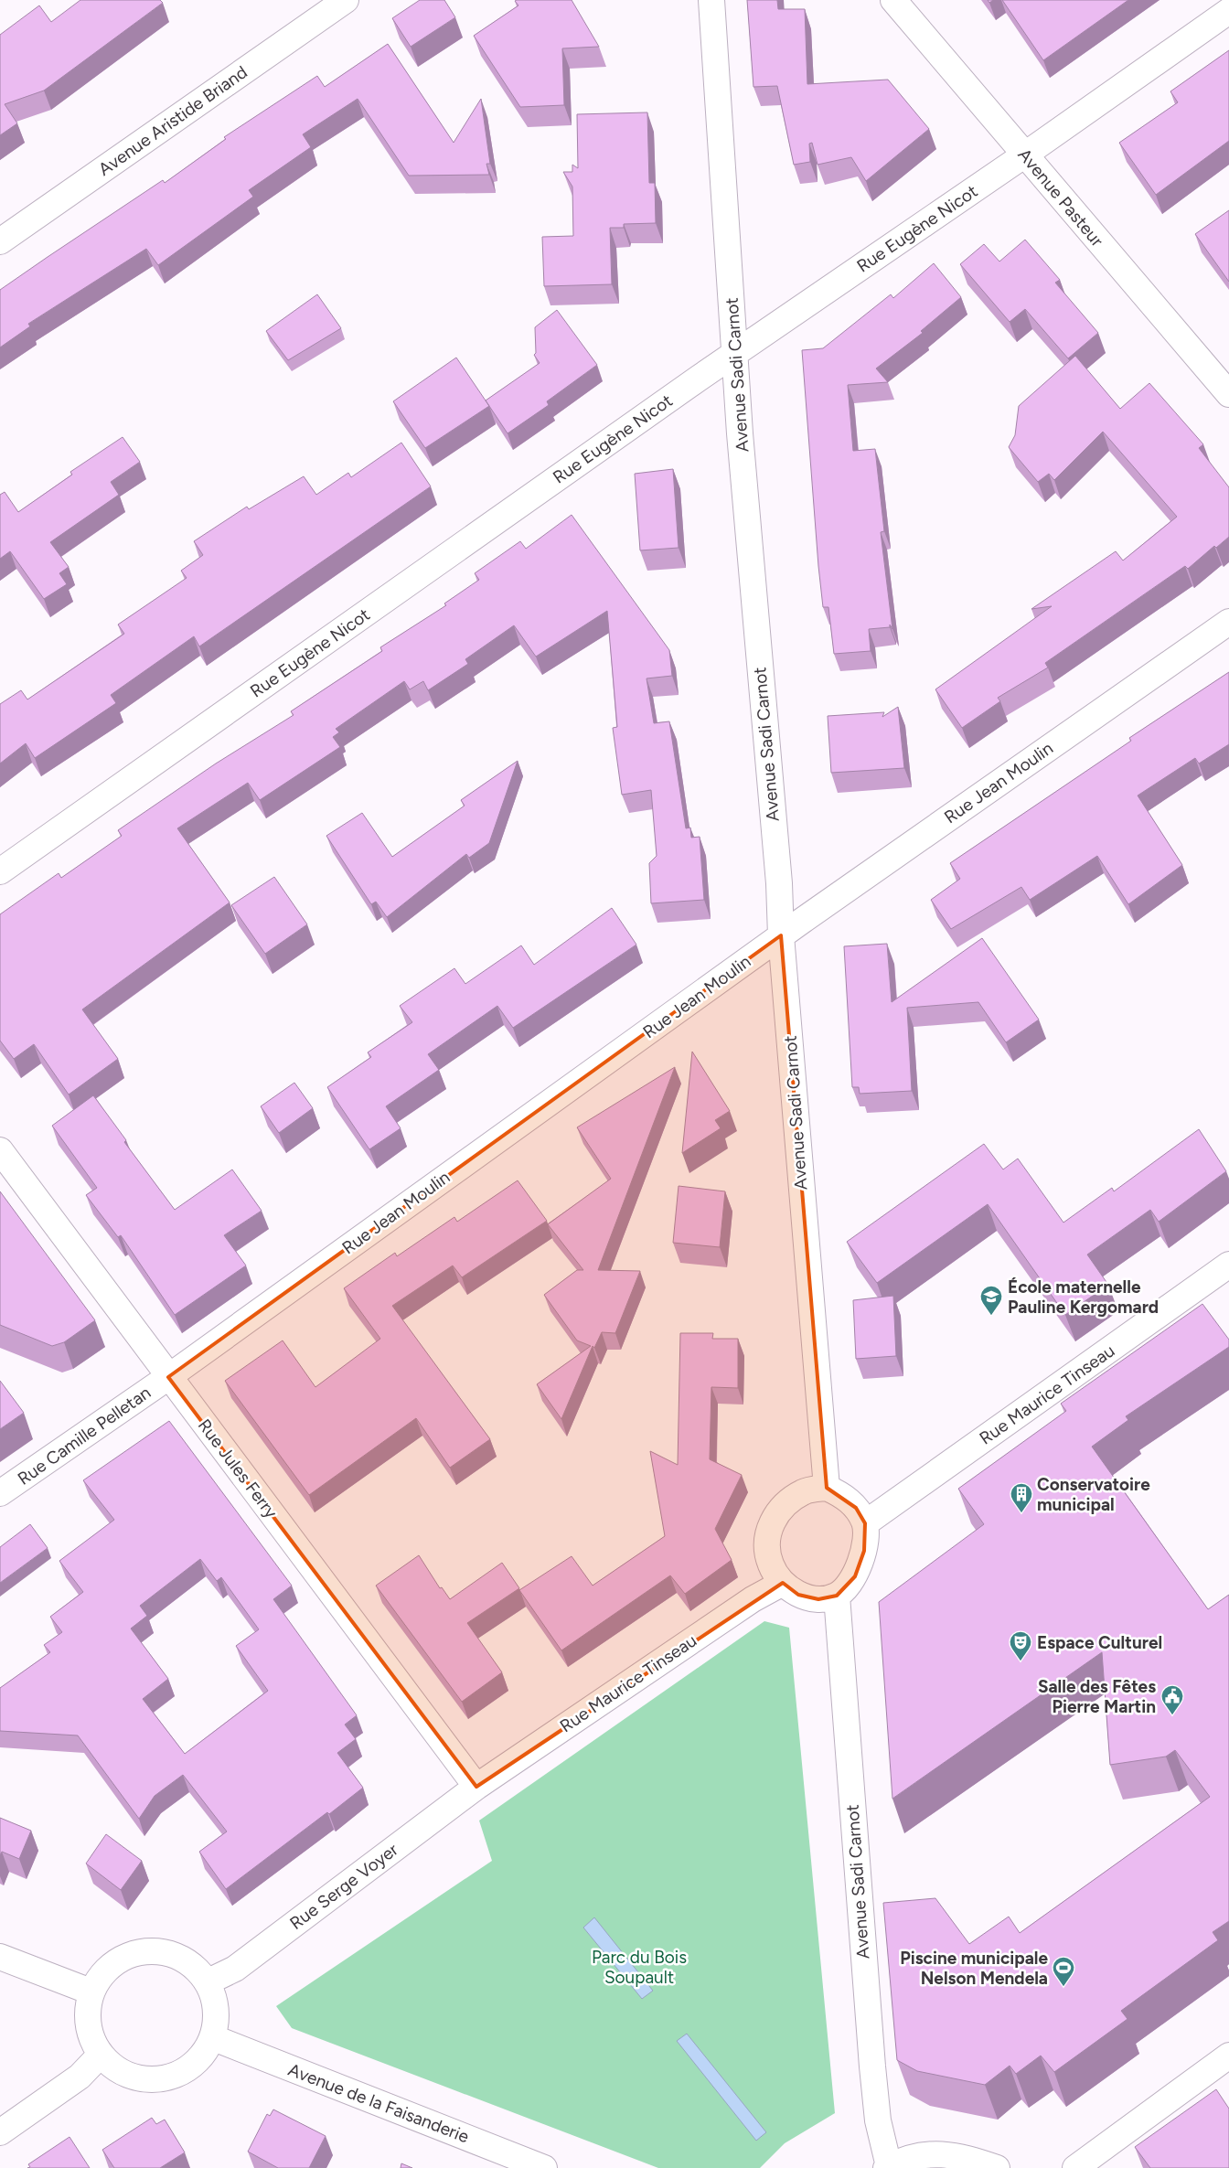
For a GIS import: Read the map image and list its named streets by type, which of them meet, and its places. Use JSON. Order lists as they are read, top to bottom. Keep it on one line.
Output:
{"streets":{"street":["Avenue Aristide Briand","Avenue Pasteur","Rue Eugène Nicot","Avenue Sadi Carnot","Rue Jean Moulin","Rue Maurice Tinseau","Rue Camille Pelletan","Rue Jules Ferry","Rue Serge Voyer","Avenue de la Faisanderie"]},"crossings":[["Avenue Pasteur","Rue Eugène Nicot"],["Rue Eugène Nicot","Avenue Sadi Carnot"],["Avenue Sadi Carnot","Rue Jean Moulin"],["Avenue Sadi Carnot","Rue Maurice Tinseau"],["Rue Jean Moulin","Rue Camille Pelletan"],["Rue Jean Moulin","Rue Jules Ferry"],["Rue Maurice Tinseau","Rue Jules Ferry"],["Rue Maurice Tinseau","Rue Serge Voyer"],["Rue Camille Pelletan","Rue Jules Ferry"],["Rue Jules Ferry","Rue Serge Voyer"],["Rue Serge Voyer","Avenue de la Faisanderie"]],"parks":["Parc du Bois Soupault"],"places":{"school or university":["École maternelle Pauline Kergomard"],"building":["Conservatoire municipal"],"theatre":["Espace Culturel"],"public building":["Salle des Fêtes Pierre Martin"],"sports":["Piscine municipale Nelson Mendela"]}}
